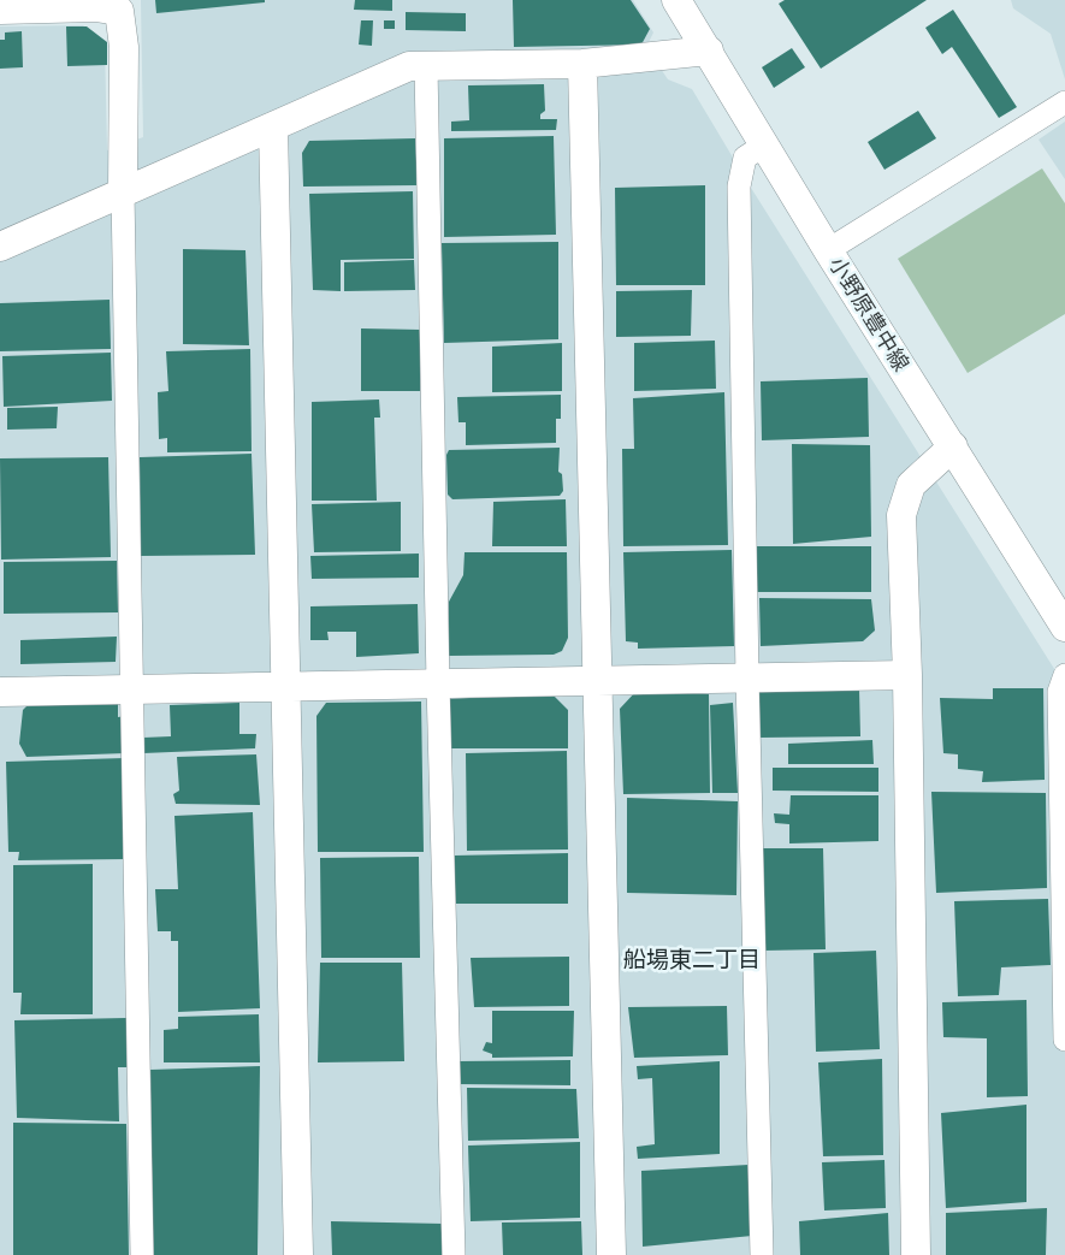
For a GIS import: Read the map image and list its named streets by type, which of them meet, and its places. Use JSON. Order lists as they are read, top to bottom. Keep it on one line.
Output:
{"streets":{"street":["小野原豊中線"]},"districts":["船場東二丁目"]}
